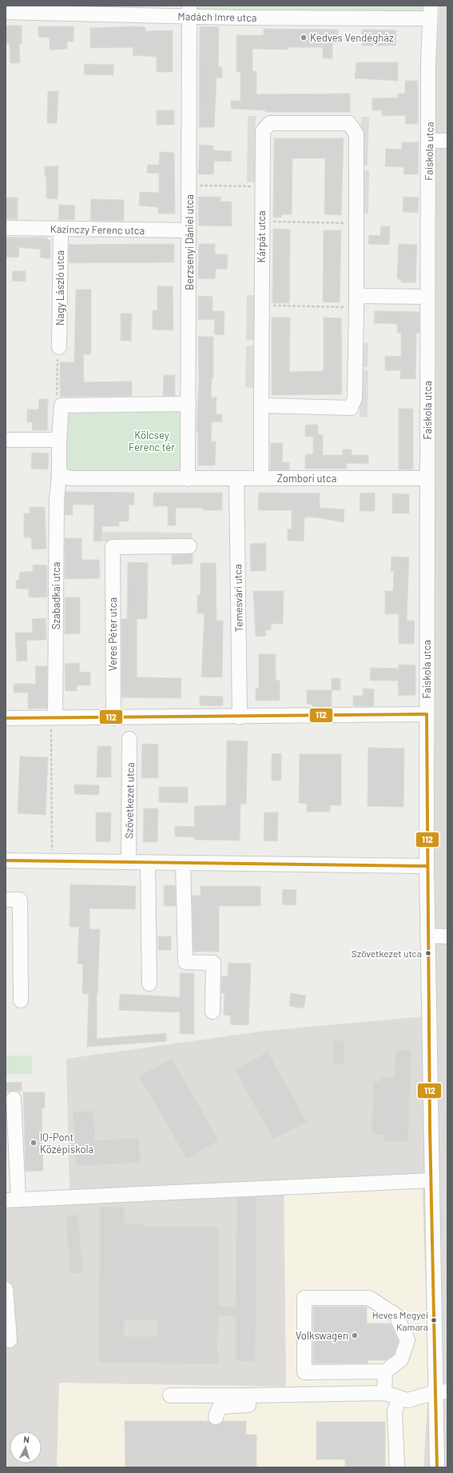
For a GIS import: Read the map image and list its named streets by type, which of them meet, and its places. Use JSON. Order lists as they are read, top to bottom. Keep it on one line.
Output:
{"streets":{"street":["Madách Imre utca","Faiskola utca","Kazinczy Ferenc utca","Kárpát utca","Berzsenyi Dániel utca","Nagy László utca","Zombori utca","Szabadkai utca","Temesvári utca","Veres Péter utca","Szövetkezet utca"]},"crossings":[["Madách Imre utca","Faiskola utca"],["Madách Imre utca","Berzsenyi Dániel utca"],["Faiskola utca","Zombori utca"],["Kazinczy Ferenc utca","Berzsenyi Dániel utca"],["Kazinczy Ferenc utca","Nagy László utca"],["Berzsenyi Dániel utca","Zombori utca"],["Zombori utca","Temesvári utca"]],"parks":["Kölcsey Ferenc tér"],"places":["Kedves Vendégház","Szövetkezet utca","IQ-Pont Középiskola","Heves Megyei Kamara","Volkswagen"],"lines":["transit line 112"],"north":"top"}
